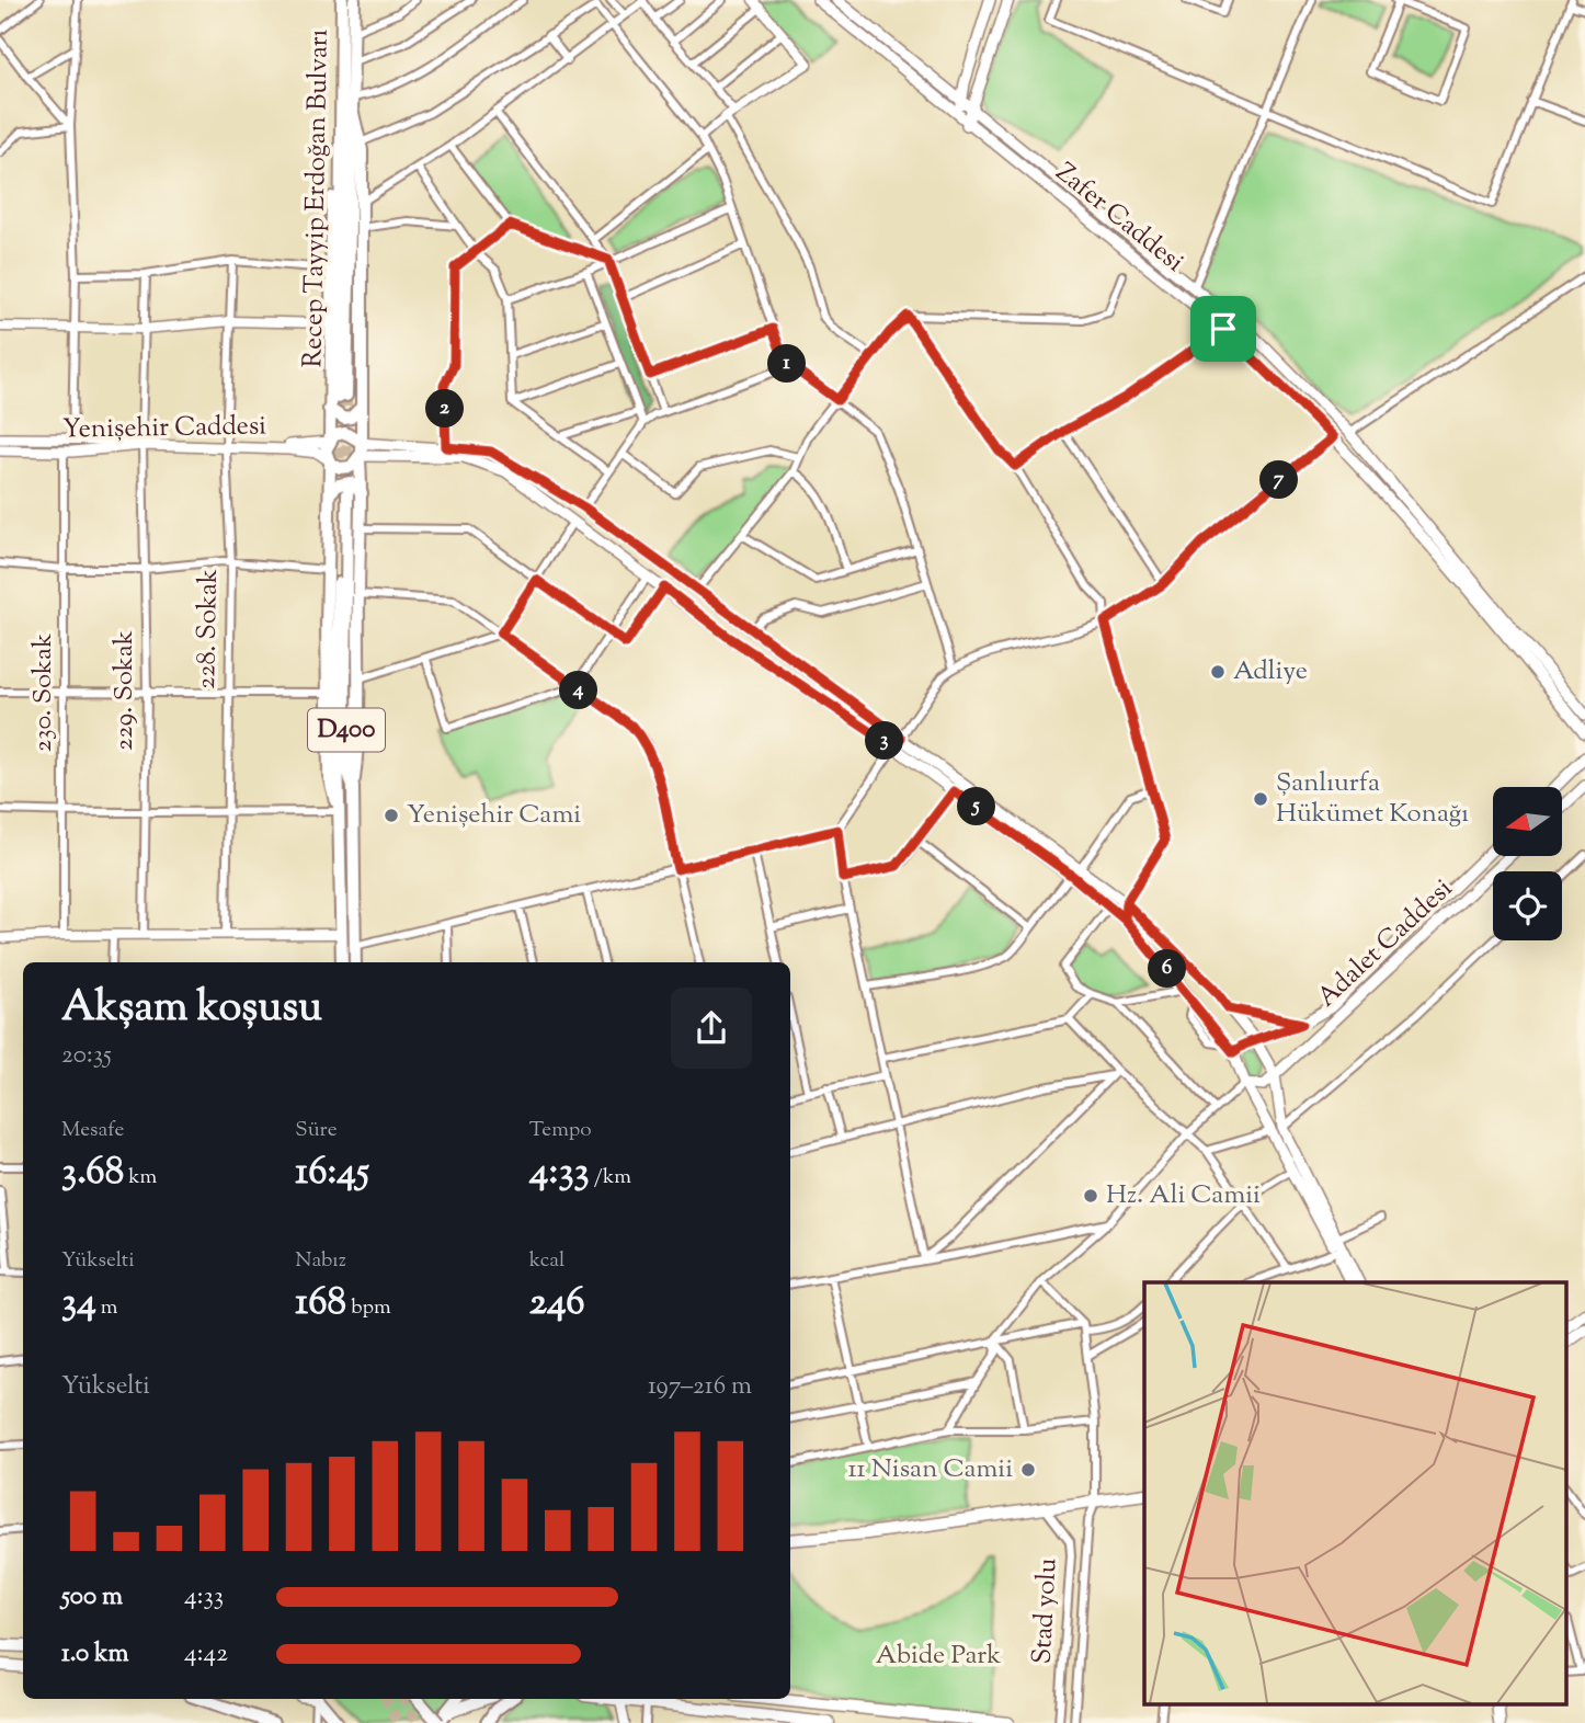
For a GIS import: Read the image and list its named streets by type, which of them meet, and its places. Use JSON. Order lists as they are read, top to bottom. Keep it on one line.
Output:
{"streets":{"highway":["Recep Tayyip Erdoğan Bulvarı","D400"],"main road":["Zafer Caddesi","Yenişehir Caddesi","Adalet Caddesi"],"street":["228. Sokak","229. Sokak","230. Sokak","Stad yolu"]},"crossings":[["Yenişehir Caddesi","228. Sokak"],["Yenişehir Caddesi","229. Sokak"],["Yenişehir Caddesi","230. Sokak"]],"parks":["Abide Park"],"places":["Adliye","Şanlıurfa Hükümet Konağı","Yenişehir Cami","Hz. Ali Camii","11 Nisan Camii"],"north":"left","page":{"pins":["1","2","7","4","3","5","6"],"heading":["Akşam koşusu","20:35"],"stats":[["Mesafe","3.68 km"],["Süre","16:45"],["Tempo","4:33 /km"],["Yükselti","34 m"],["Nabız","168 bpm"],["kcal","246"]],"chart":["Yükselti","197–216 m"],"list":[{"name":"500 m","note":"4:33"},{"name":"1.0 km","note":"4:42"}]}}
